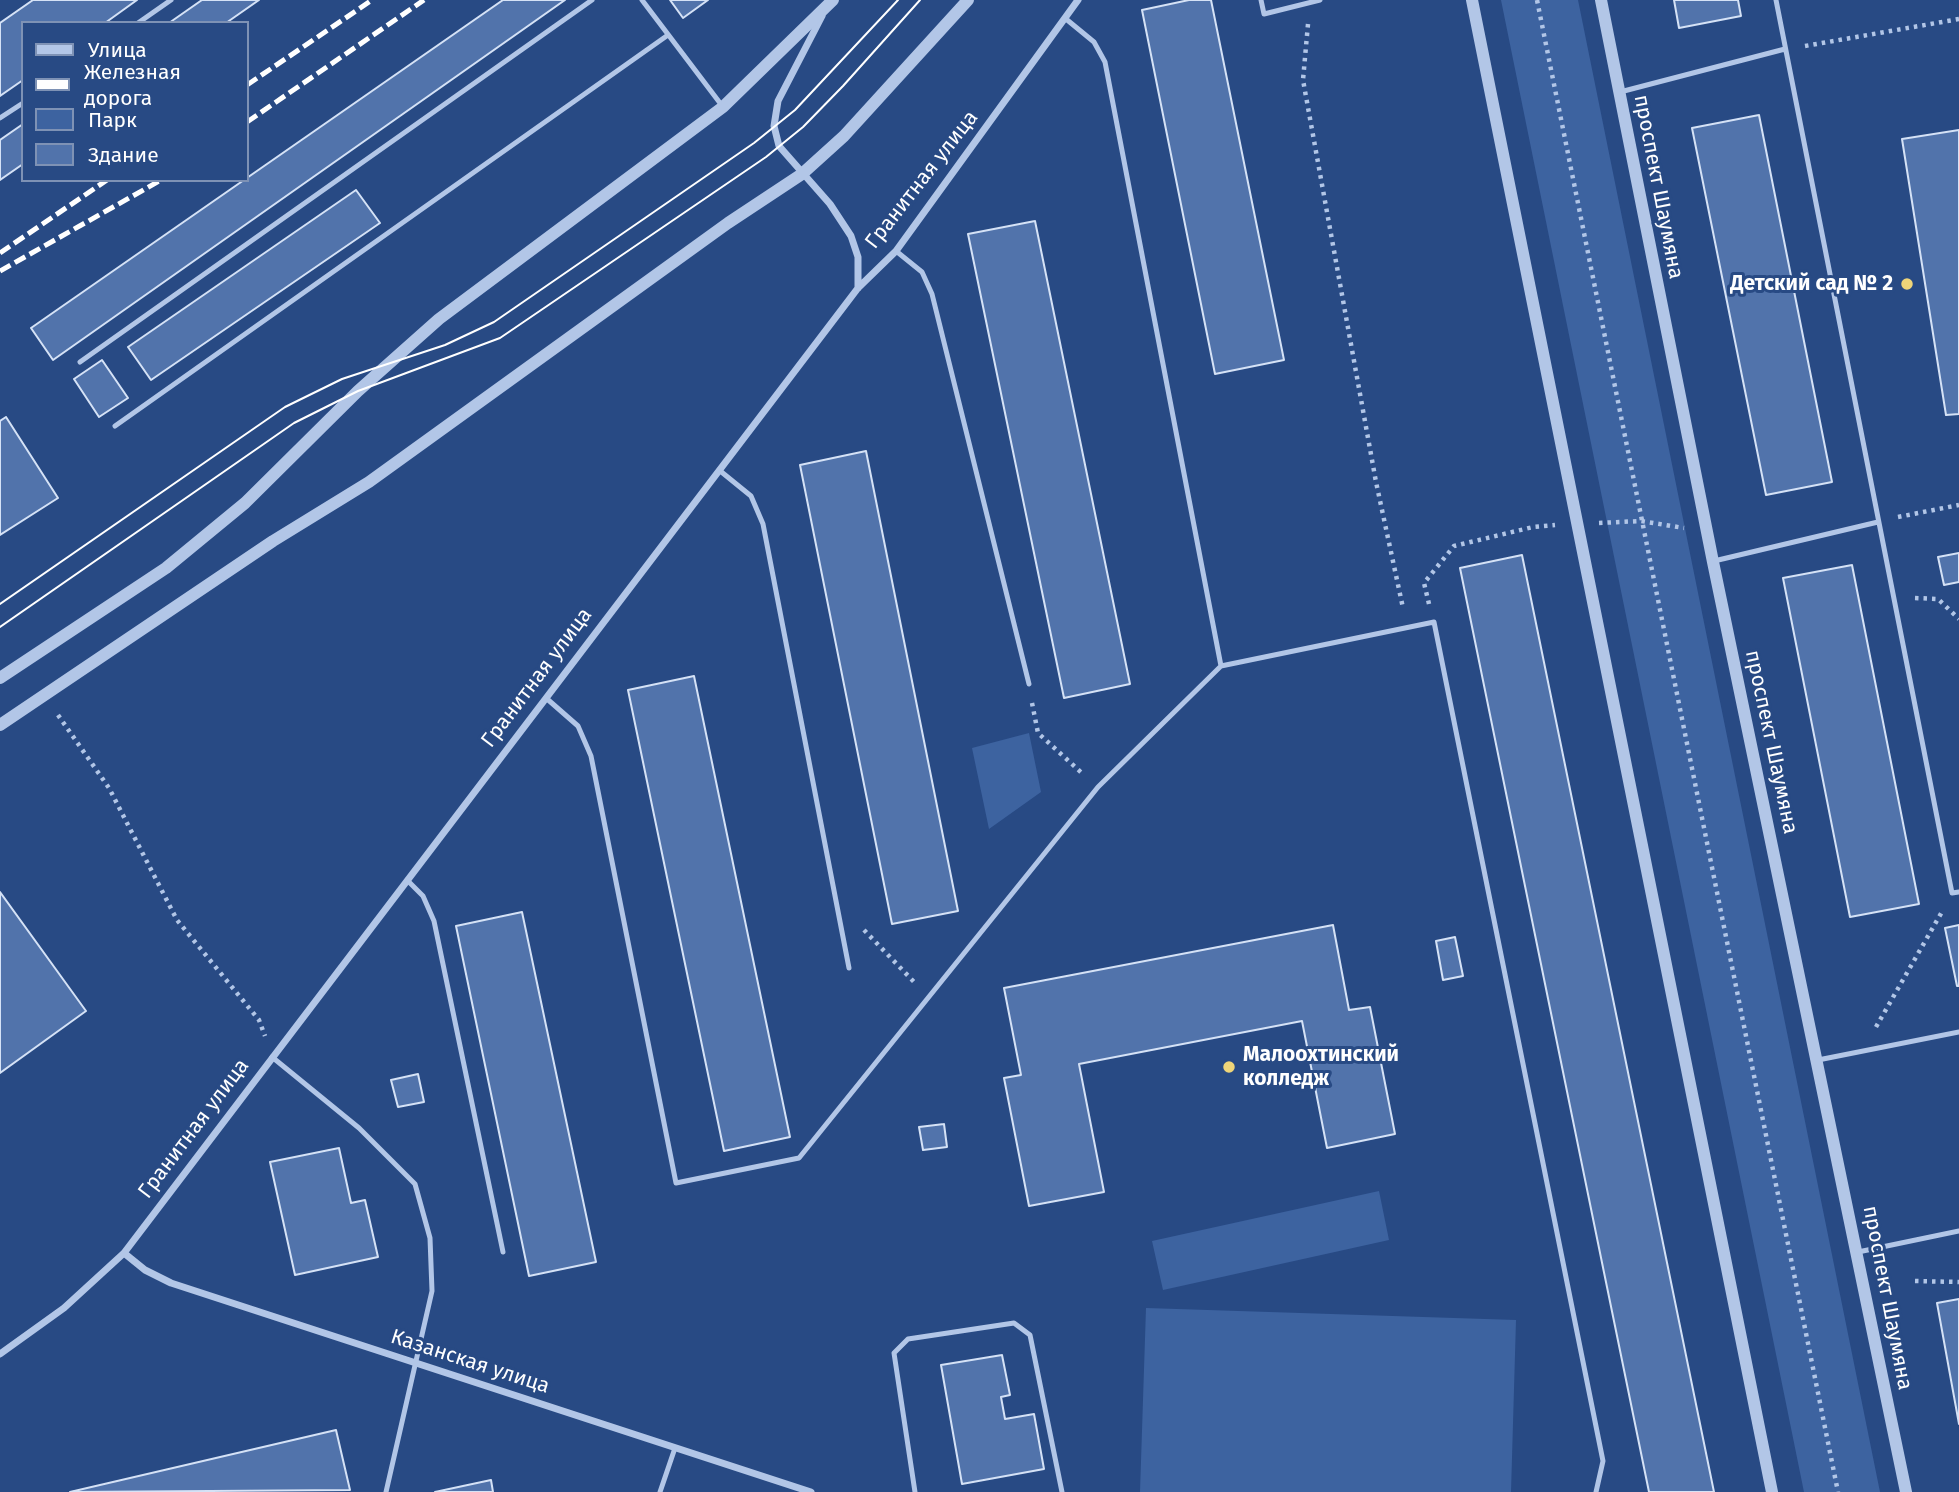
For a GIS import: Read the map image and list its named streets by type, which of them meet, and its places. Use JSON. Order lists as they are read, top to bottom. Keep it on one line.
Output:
{"streets":{"street":["Гранитная улица","проспект Шаумяна","Казанская улица"]},"crossings":[["Гранитная улица","Казанская улица"]],"places":["Детский сад № 2","Малоохтинский колледж"],"legend":["Улица","Железная дорога","Парк","Здание"]}
